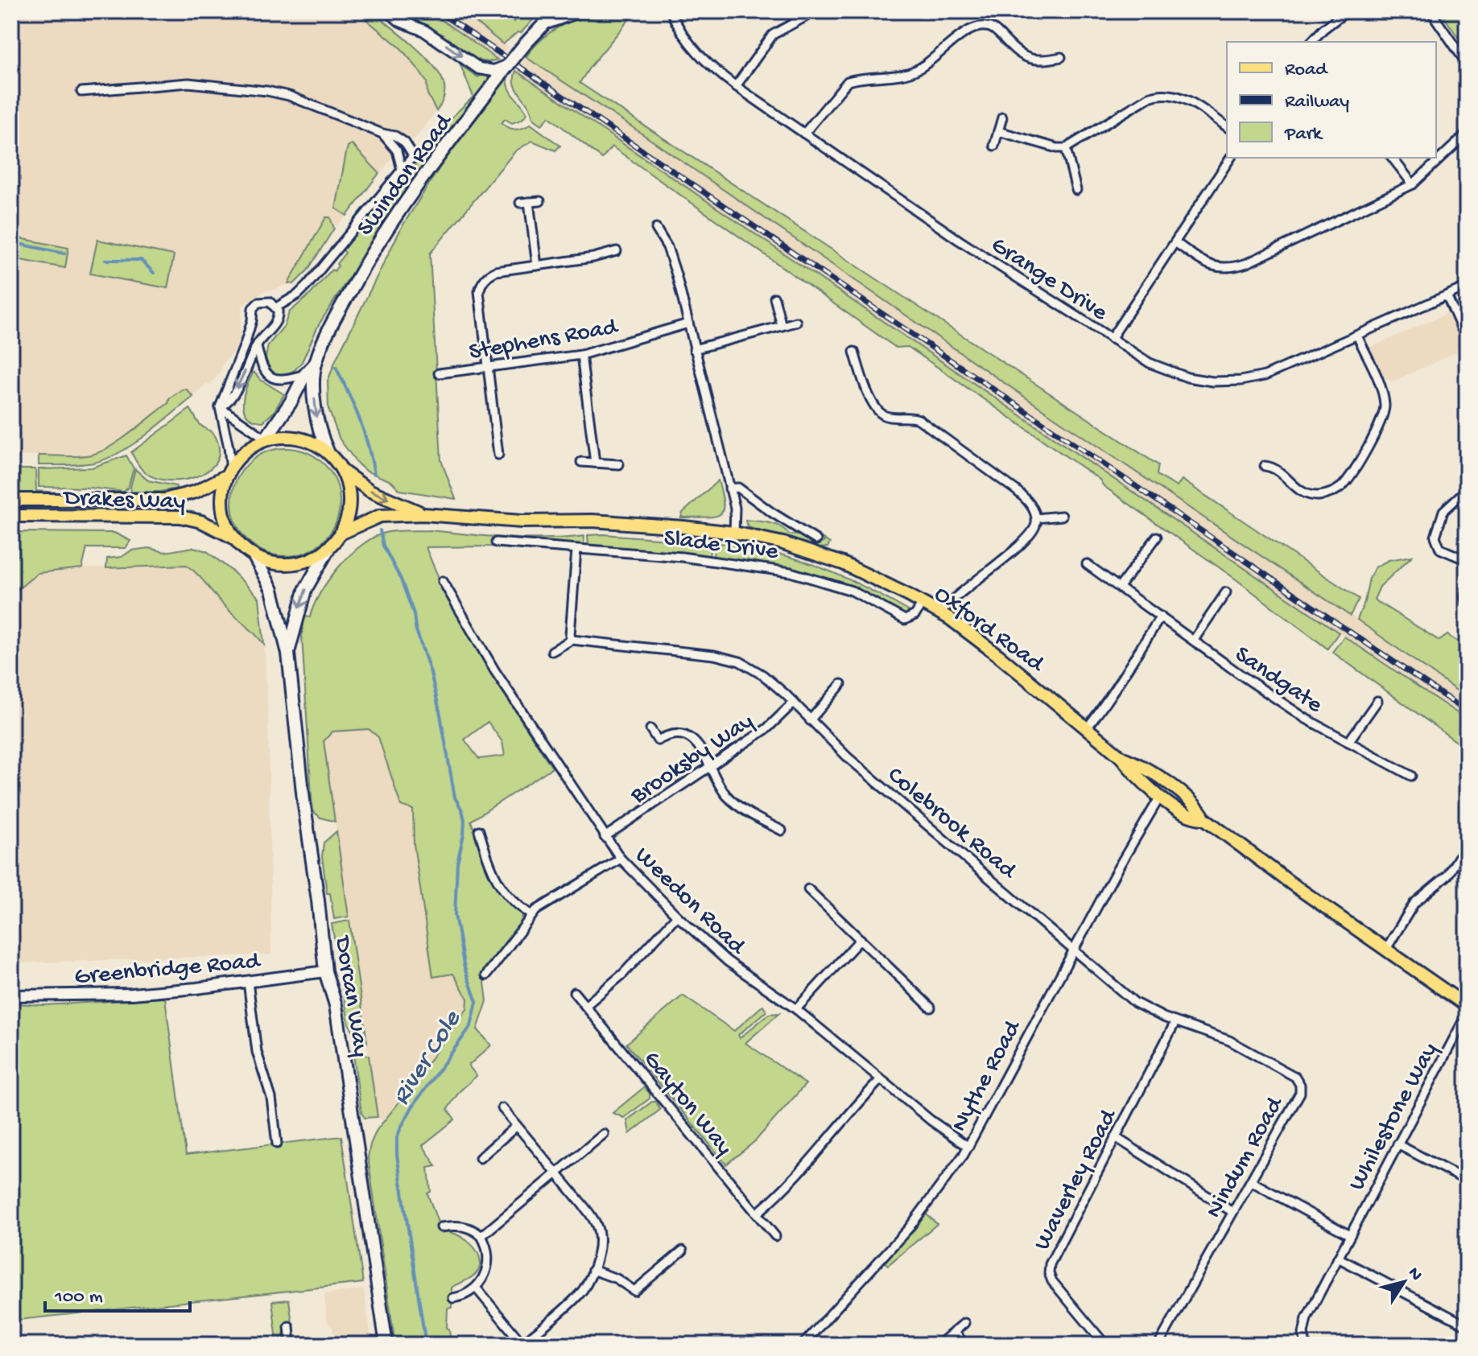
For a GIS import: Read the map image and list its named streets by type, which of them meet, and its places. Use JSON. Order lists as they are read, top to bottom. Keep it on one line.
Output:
{"streets":{"main road":["Swindon Road","Drakes Way","Slade Drive","Oxford Road","Dorcan Way"],"street":["Grange Drive","Stephens Road","Sandgate","Brooksby Way","Colebrook Road","Weedon Road","Greenbridge Road","Nythe Road","Gayton Way","Whilestone Way","Nindum Road","Waverley Road"]},"crossings":[["Swindon Road","Drakes Way"],["Swindon Road","Slade Drive"],["Swindon Road","Dorcan Way"],["Drakes Way","Slade Drive"],["Drakes Way","Dorcan Way"],["Slade Drive","Oxford Road"],["Slade Drive","Dorcan Way"],["Oxford Road","Nythe Road"],["Brooksby Way","Colebrook Road"],["Brooksby Way","Weedon Road"],["Colebrook Road","Nythe Road"],["Colebrook Road","Nindum Road"],["Weedon Road","Nythe Road"],["Greenbridge Road","Dorcan Way"],["Nythe Road","Nindum Road"],["Nindum Road","Waverley Road"]],"water":["River Cole"],"legend":["Road","Railway","Park"],"scale_bar":"100 m","north":"top right"}
